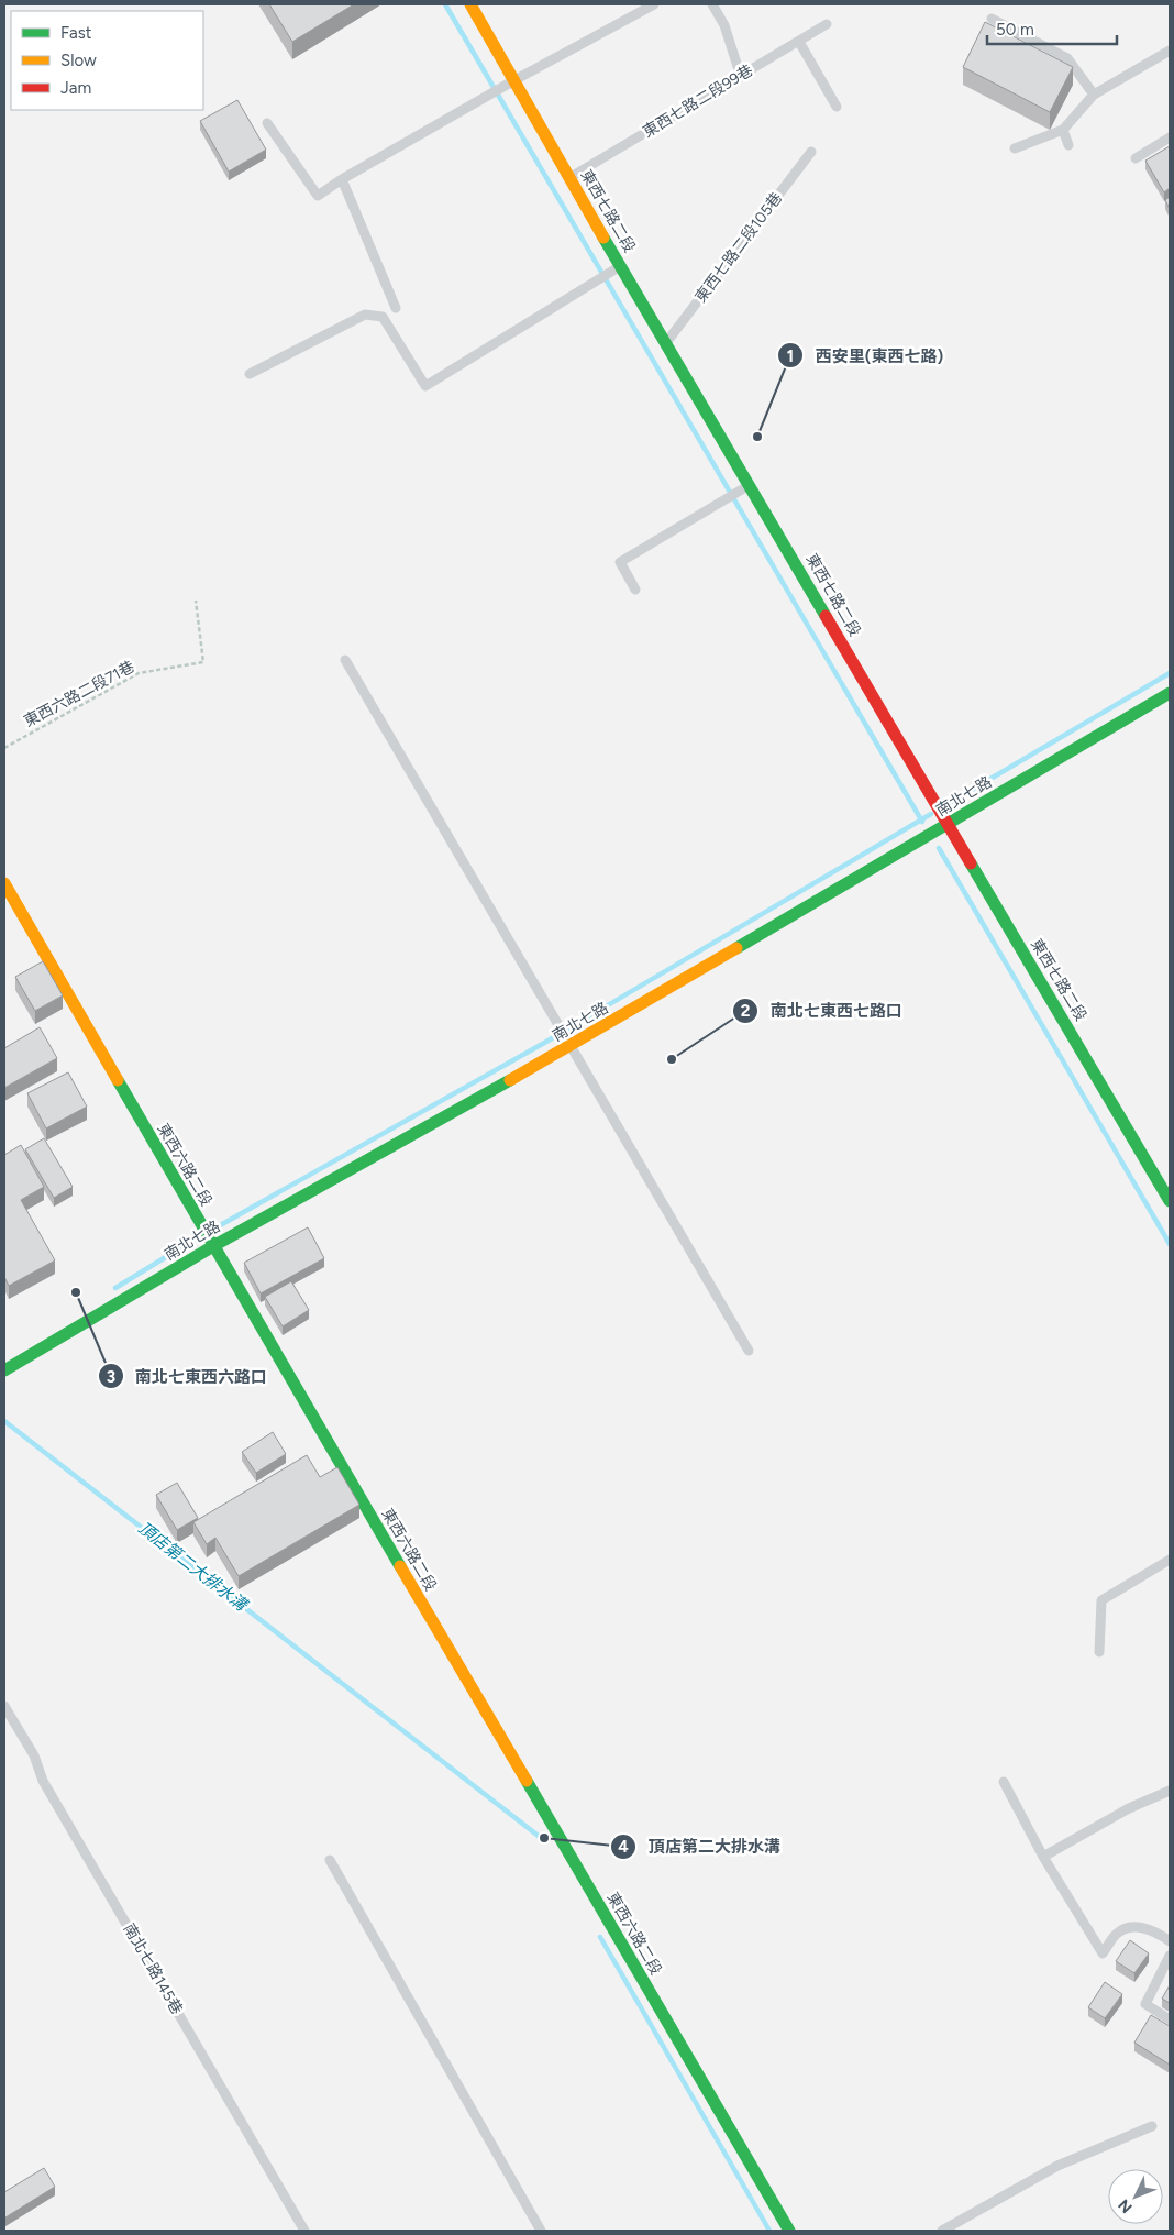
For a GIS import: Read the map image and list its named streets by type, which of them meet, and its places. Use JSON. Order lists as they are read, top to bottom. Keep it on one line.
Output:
{"streets":{"street":["東西七路二段","南北七路","東西六路二段"],"lane":["東西七路二段99巷","東西七路二段105巷","南北七路145巷"],"path":["東西六路二段71巷"]},"crossings":[["東西七路二段99巷","東西七路二段"],["東西七路二段","東西七路二段105巷"],["東西七路二段","南北七路"],["南北七路","東西六路二段"]],"water":["頂店第二大排水溝"],"places":["西安里(東西七路)","南北七東西七路口","南北七東西六路口","頂店第二大排水溝"],"legend":["Fast","Slow","Jam"],"scale_bar":"50 m","north":"bottom left"}
